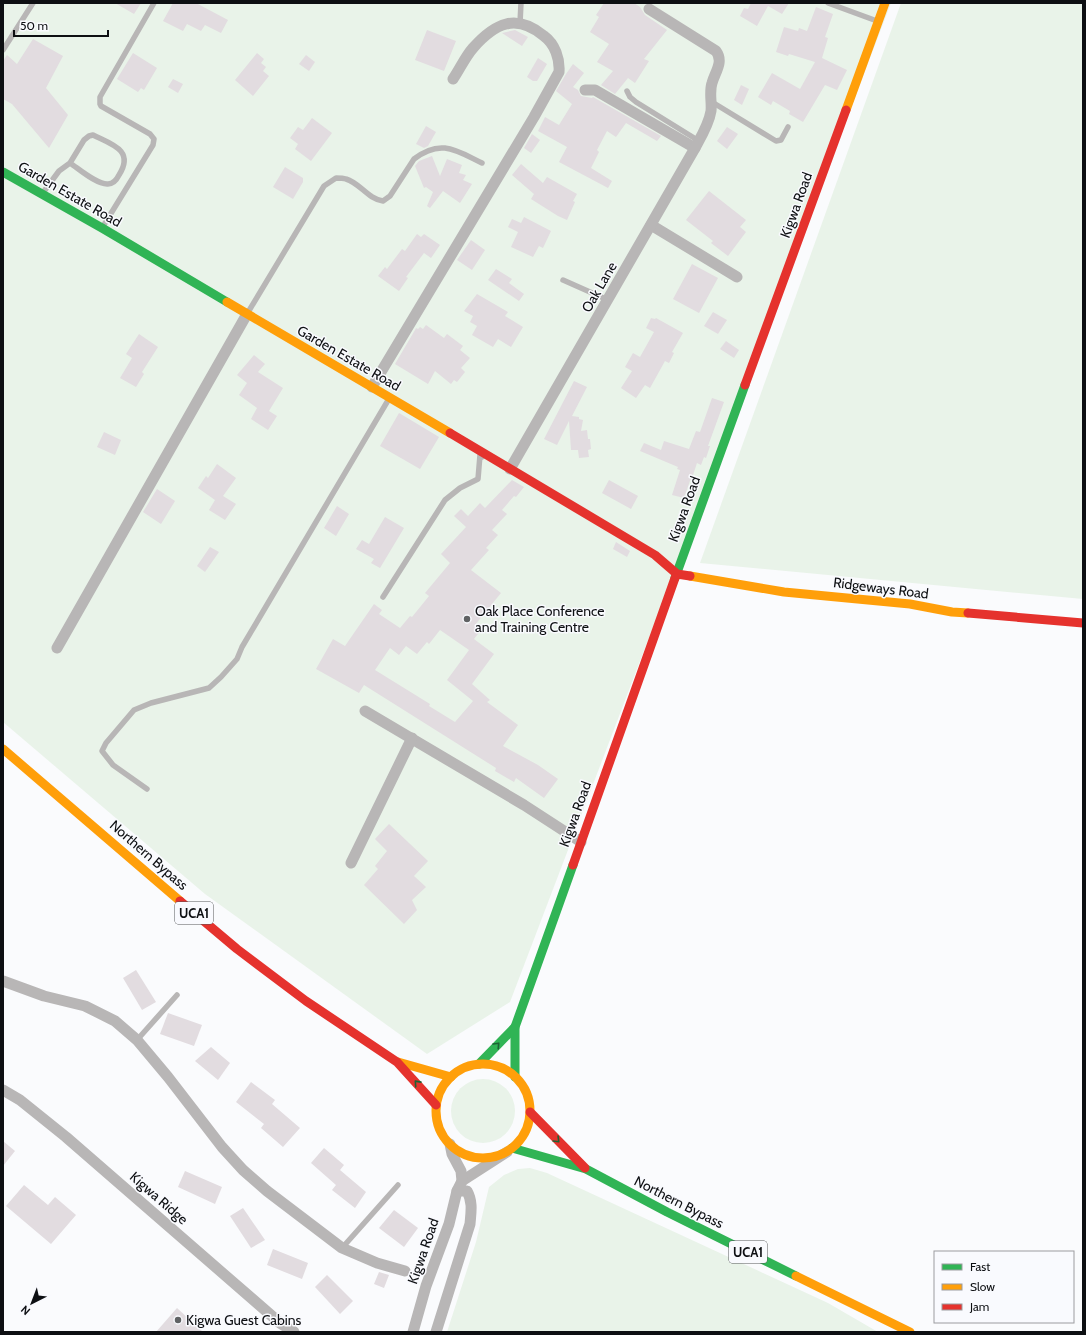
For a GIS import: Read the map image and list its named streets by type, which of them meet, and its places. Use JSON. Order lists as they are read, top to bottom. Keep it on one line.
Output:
{"streets":{"street":["Garden Estate Road","Kigwa Road","Oak Lane","Ridgeways Road","Northern Bypass","UCA1","Kigwa Ridge"]},"crossings":[["Garden Estate Road","Kigwa Road"],["Garden Estate Road","Oak Lane"],["Garden Estate Road","Ridgeways Road"],["Kigwa Road","Ridgeways Road"],["Northern Bypass","UCA1"]],"places":["Oak Place Conference and Training Centre","Kigwa Guest Cabins"],"legend":["Fast","Slow","Jam"],"scale_bar":"50 m","north":"bottom left"}
